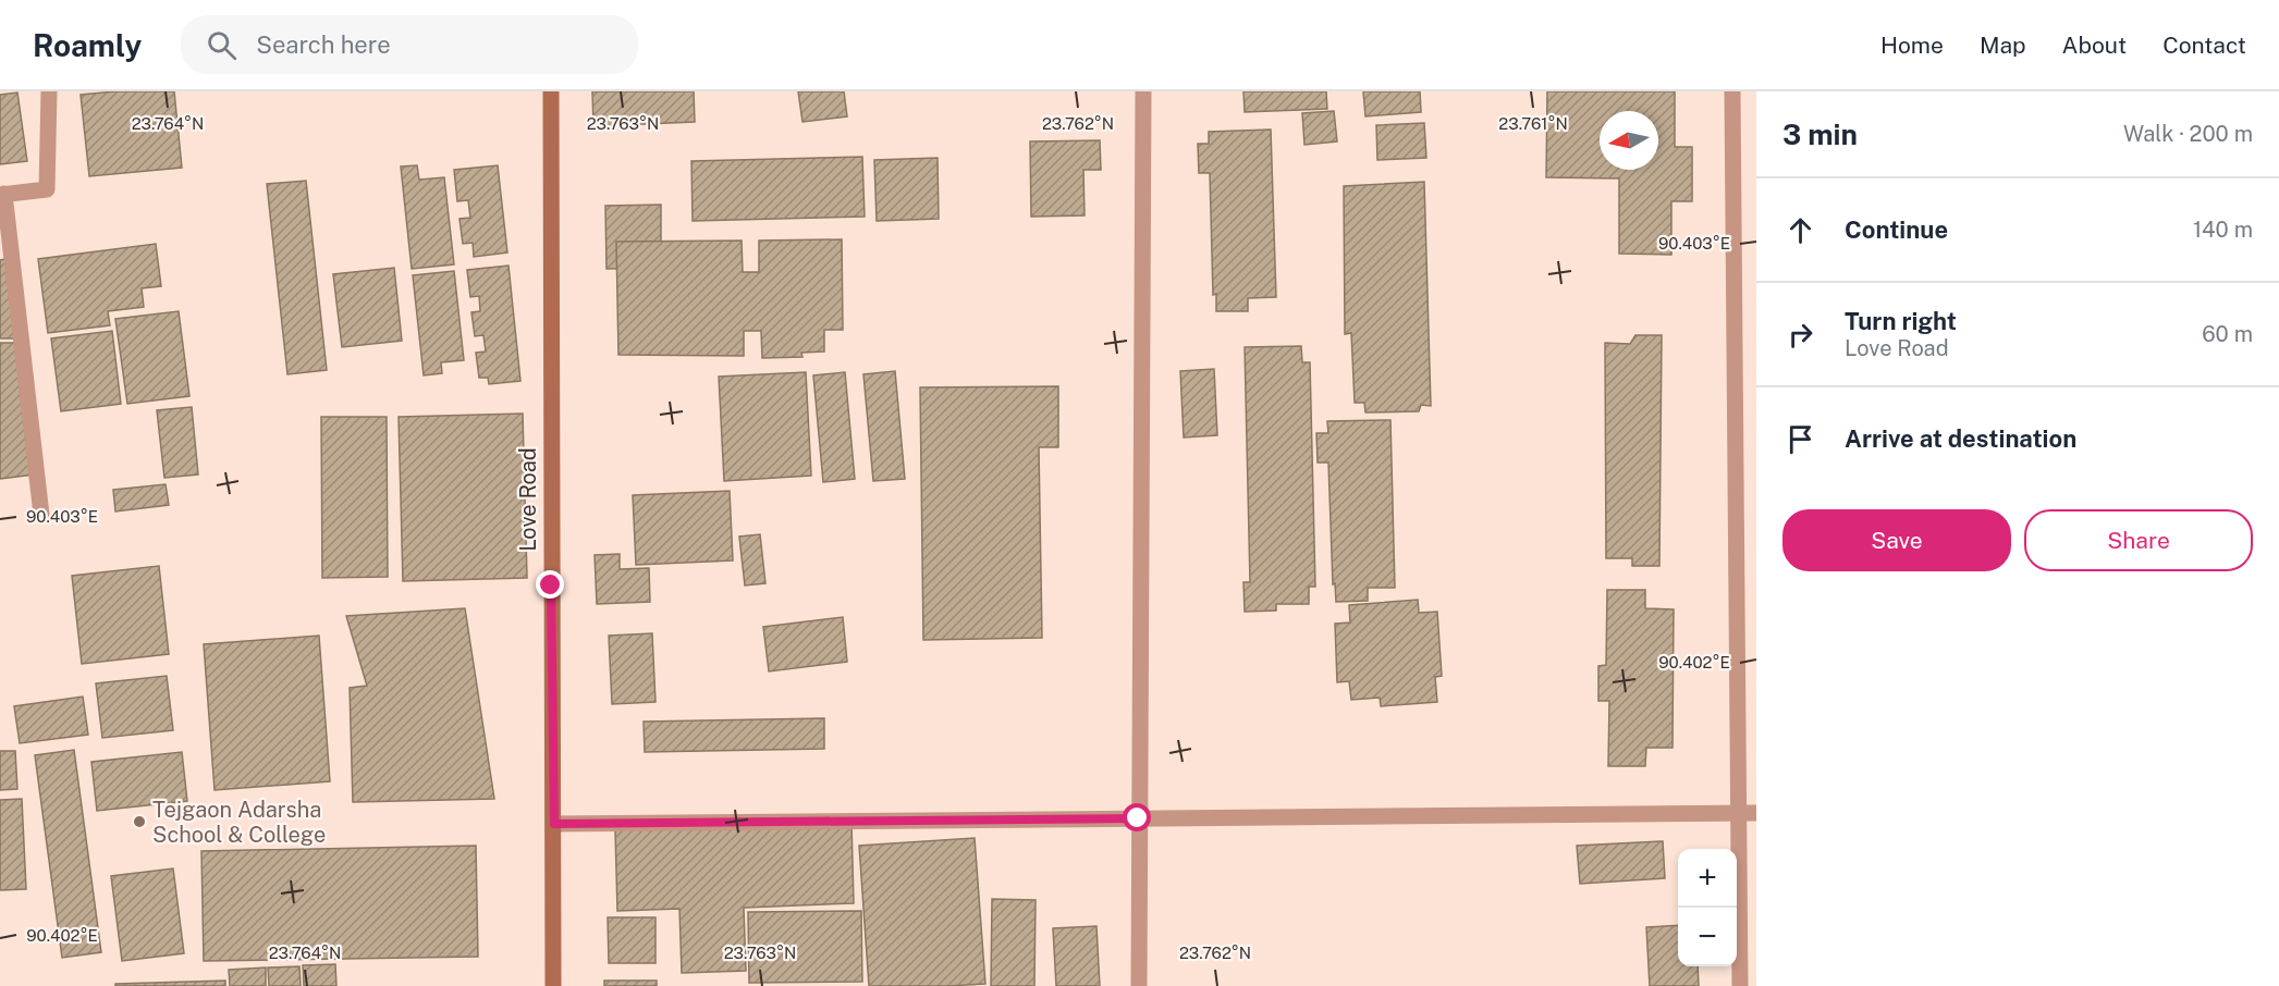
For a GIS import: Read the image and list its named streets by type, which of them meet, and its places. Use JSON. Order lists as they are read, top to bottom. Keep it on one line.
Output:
{"streets":{"main road":["Love Road"]},"places":["Tejgaon Adarsha School & College"],"north":"left","page":{"header":"Roamly","search":"Search here","nav":["Home","Map","About","Contact"],"heading":["3 min","Walk · 200 m"],"list":[["Continue","140 m"],["Turn right","Love Road","60 m"],"Arrive at destination"],"buttons":["Save","Share"],"map_buttons":["+","−"]},"coordinates":["23.764°N","23.763°N","23.762°N","23.761°N","90.403°E","90.402°E"]}
